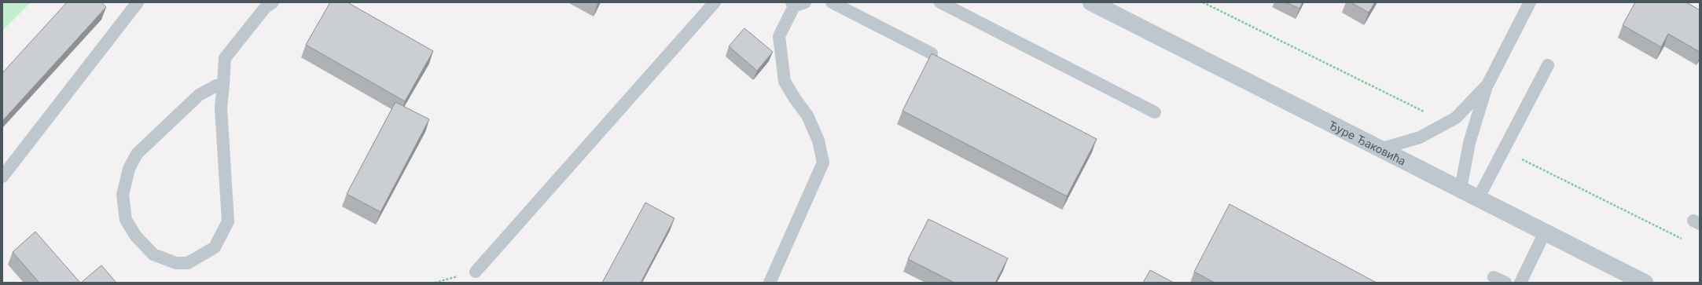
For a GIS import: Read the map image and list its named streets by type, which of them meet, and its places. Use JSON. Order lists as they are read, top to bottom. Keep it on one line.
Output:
{"streets":{"street":["Ђуре Ђаковића"]}}
